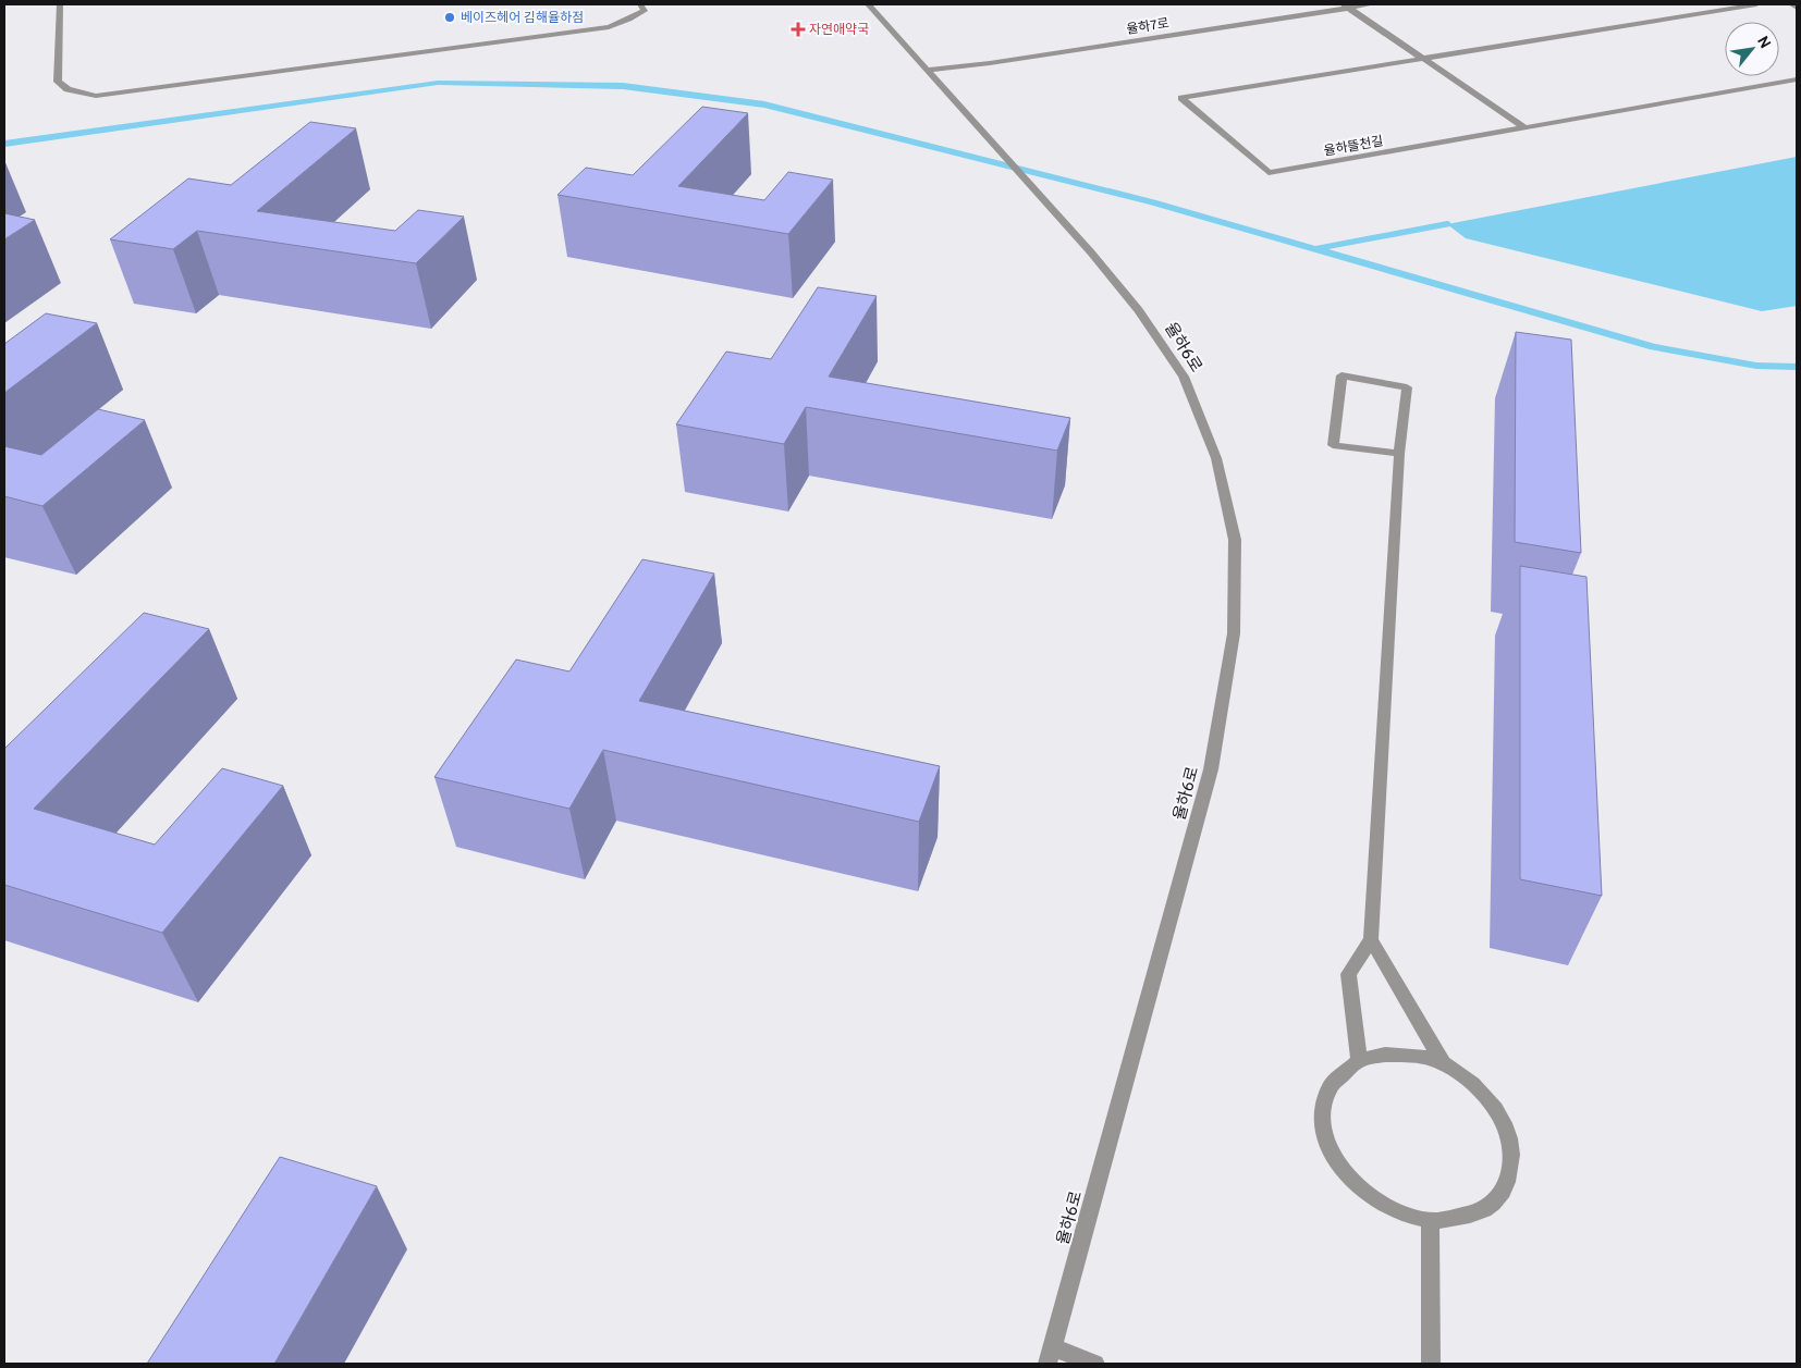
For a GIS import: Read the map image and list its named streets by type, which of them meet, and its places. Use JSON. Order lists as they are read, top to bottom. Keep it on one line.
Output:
{"streets":{"street":["율하7로","율하뜰천길","율하6로"]},"crossings":[["율하7로","율하6로"]],"places":{"other":["베이즈헤어 김해율하점"],"health":["자연애약국"]},"north":"top right"}
